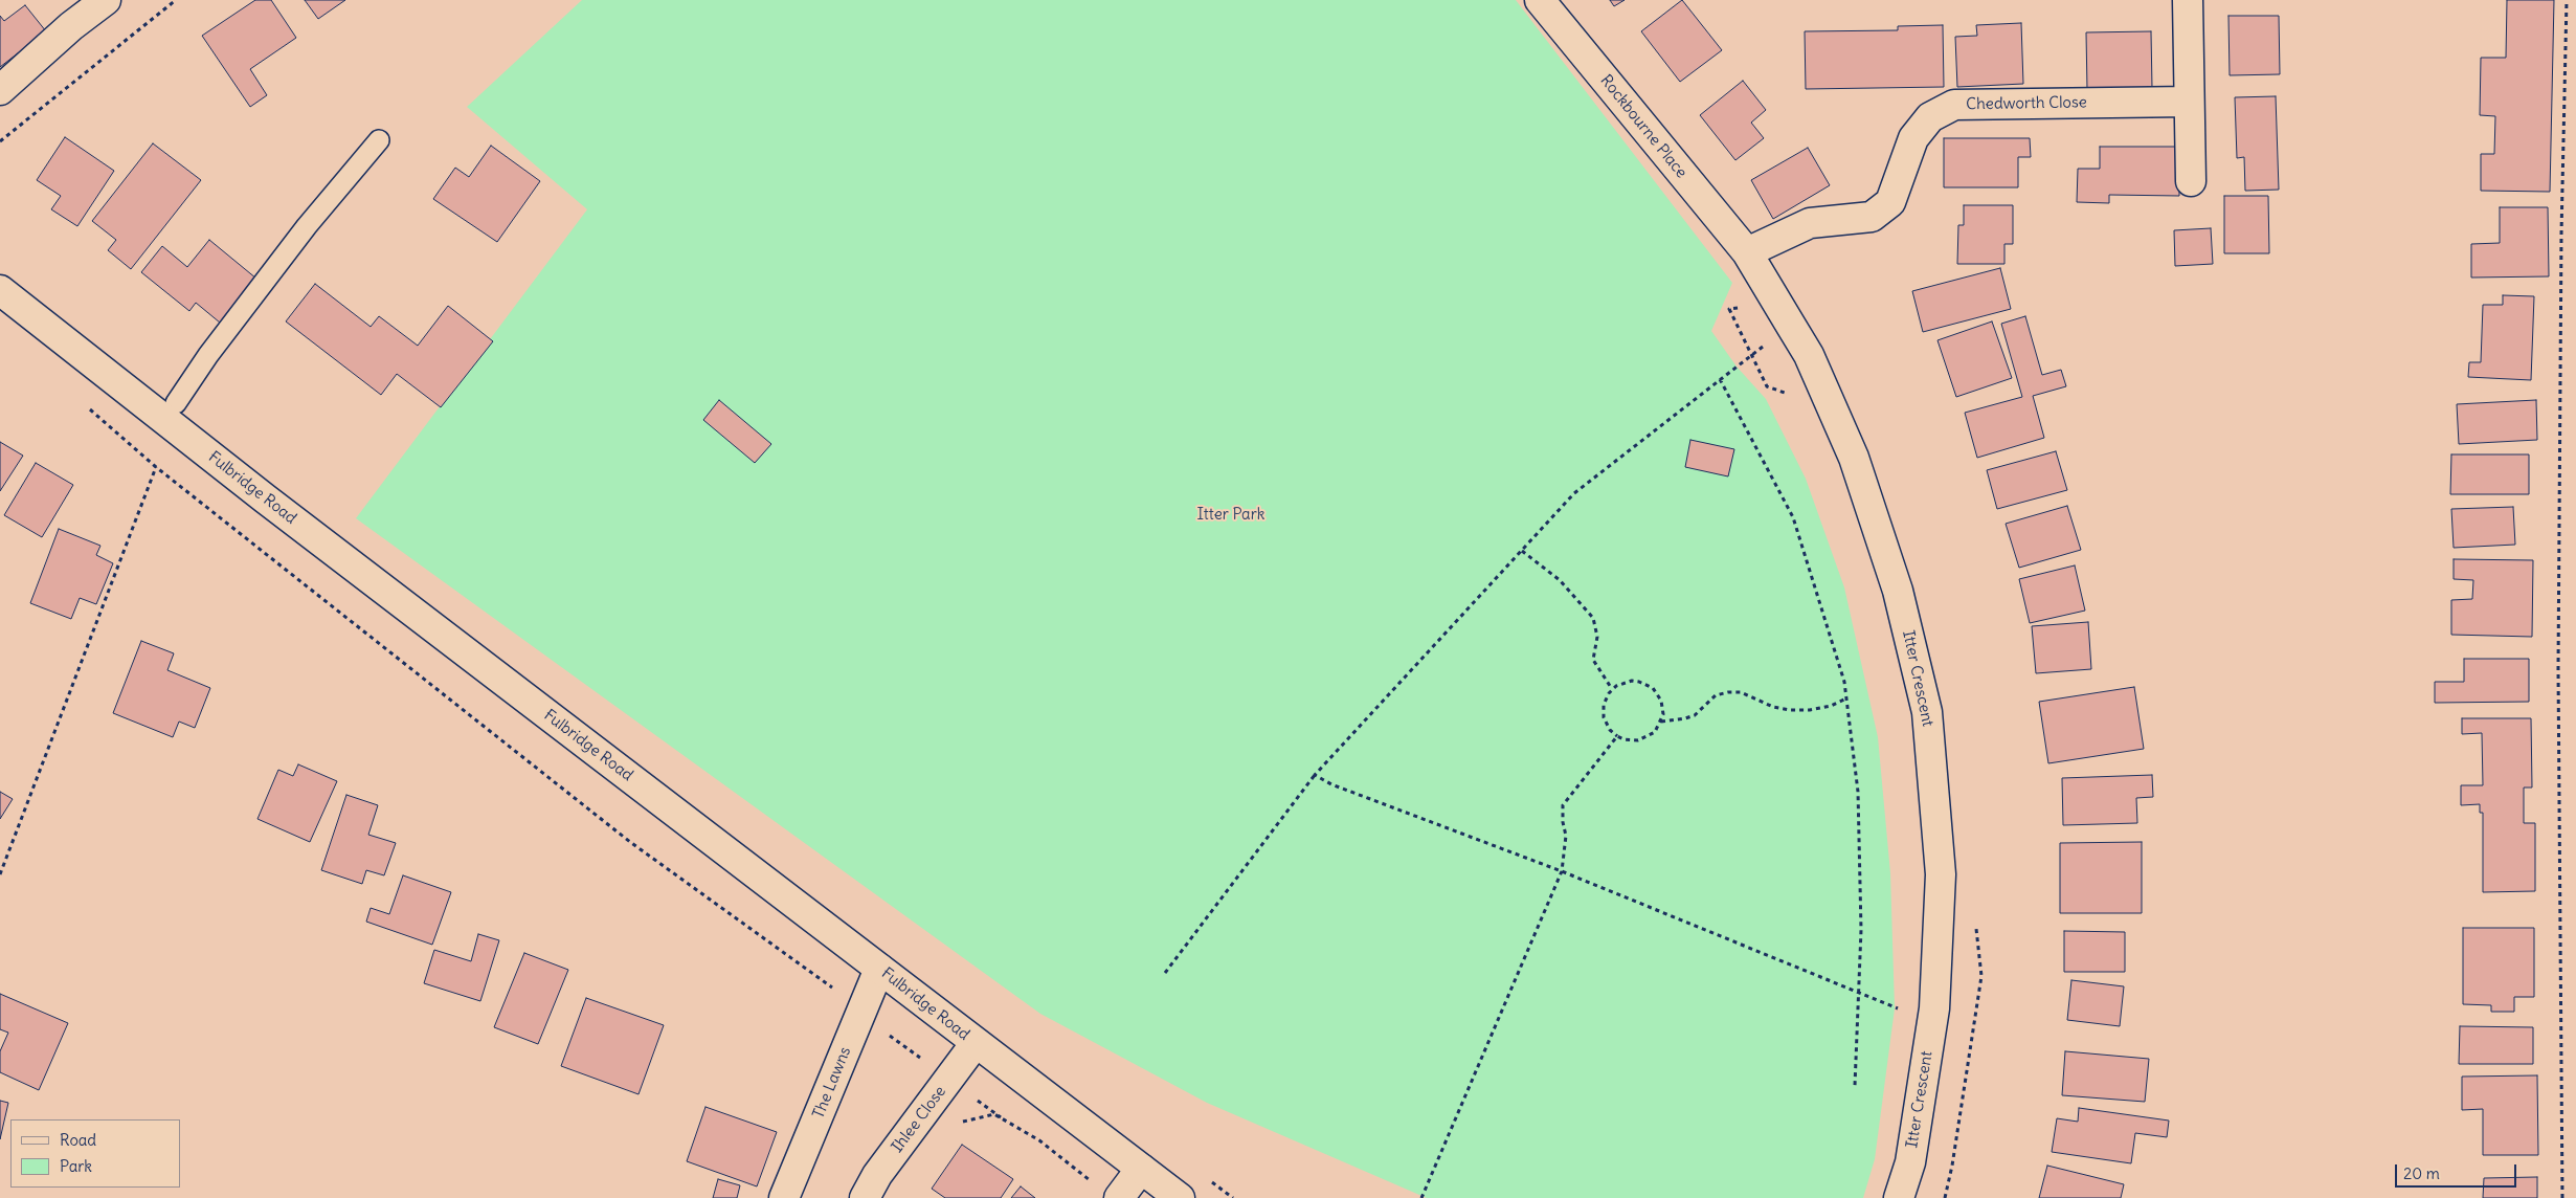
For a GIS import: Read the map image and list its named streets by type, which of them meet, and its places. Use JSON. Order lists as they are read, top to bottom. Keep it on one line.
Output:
{"streets":{"street":["Chedworth Close","Rockbourne Place","Fulbridge Road","Itter Crescent","The Lawns","Ihlee Close"]},"crossings":[["Chedworth Close","Rockbourne Place"],["Chedworth Close","Itter Crescent"],["Rockbourne Place","Itter Crescent"],["Fulbridge Road","The Lawns"],["Fulbridge Road","Ihlee Close"]],"parks":["Itter Park"],"legend":["Road","Park"],"scale_bar":"20 m"}
